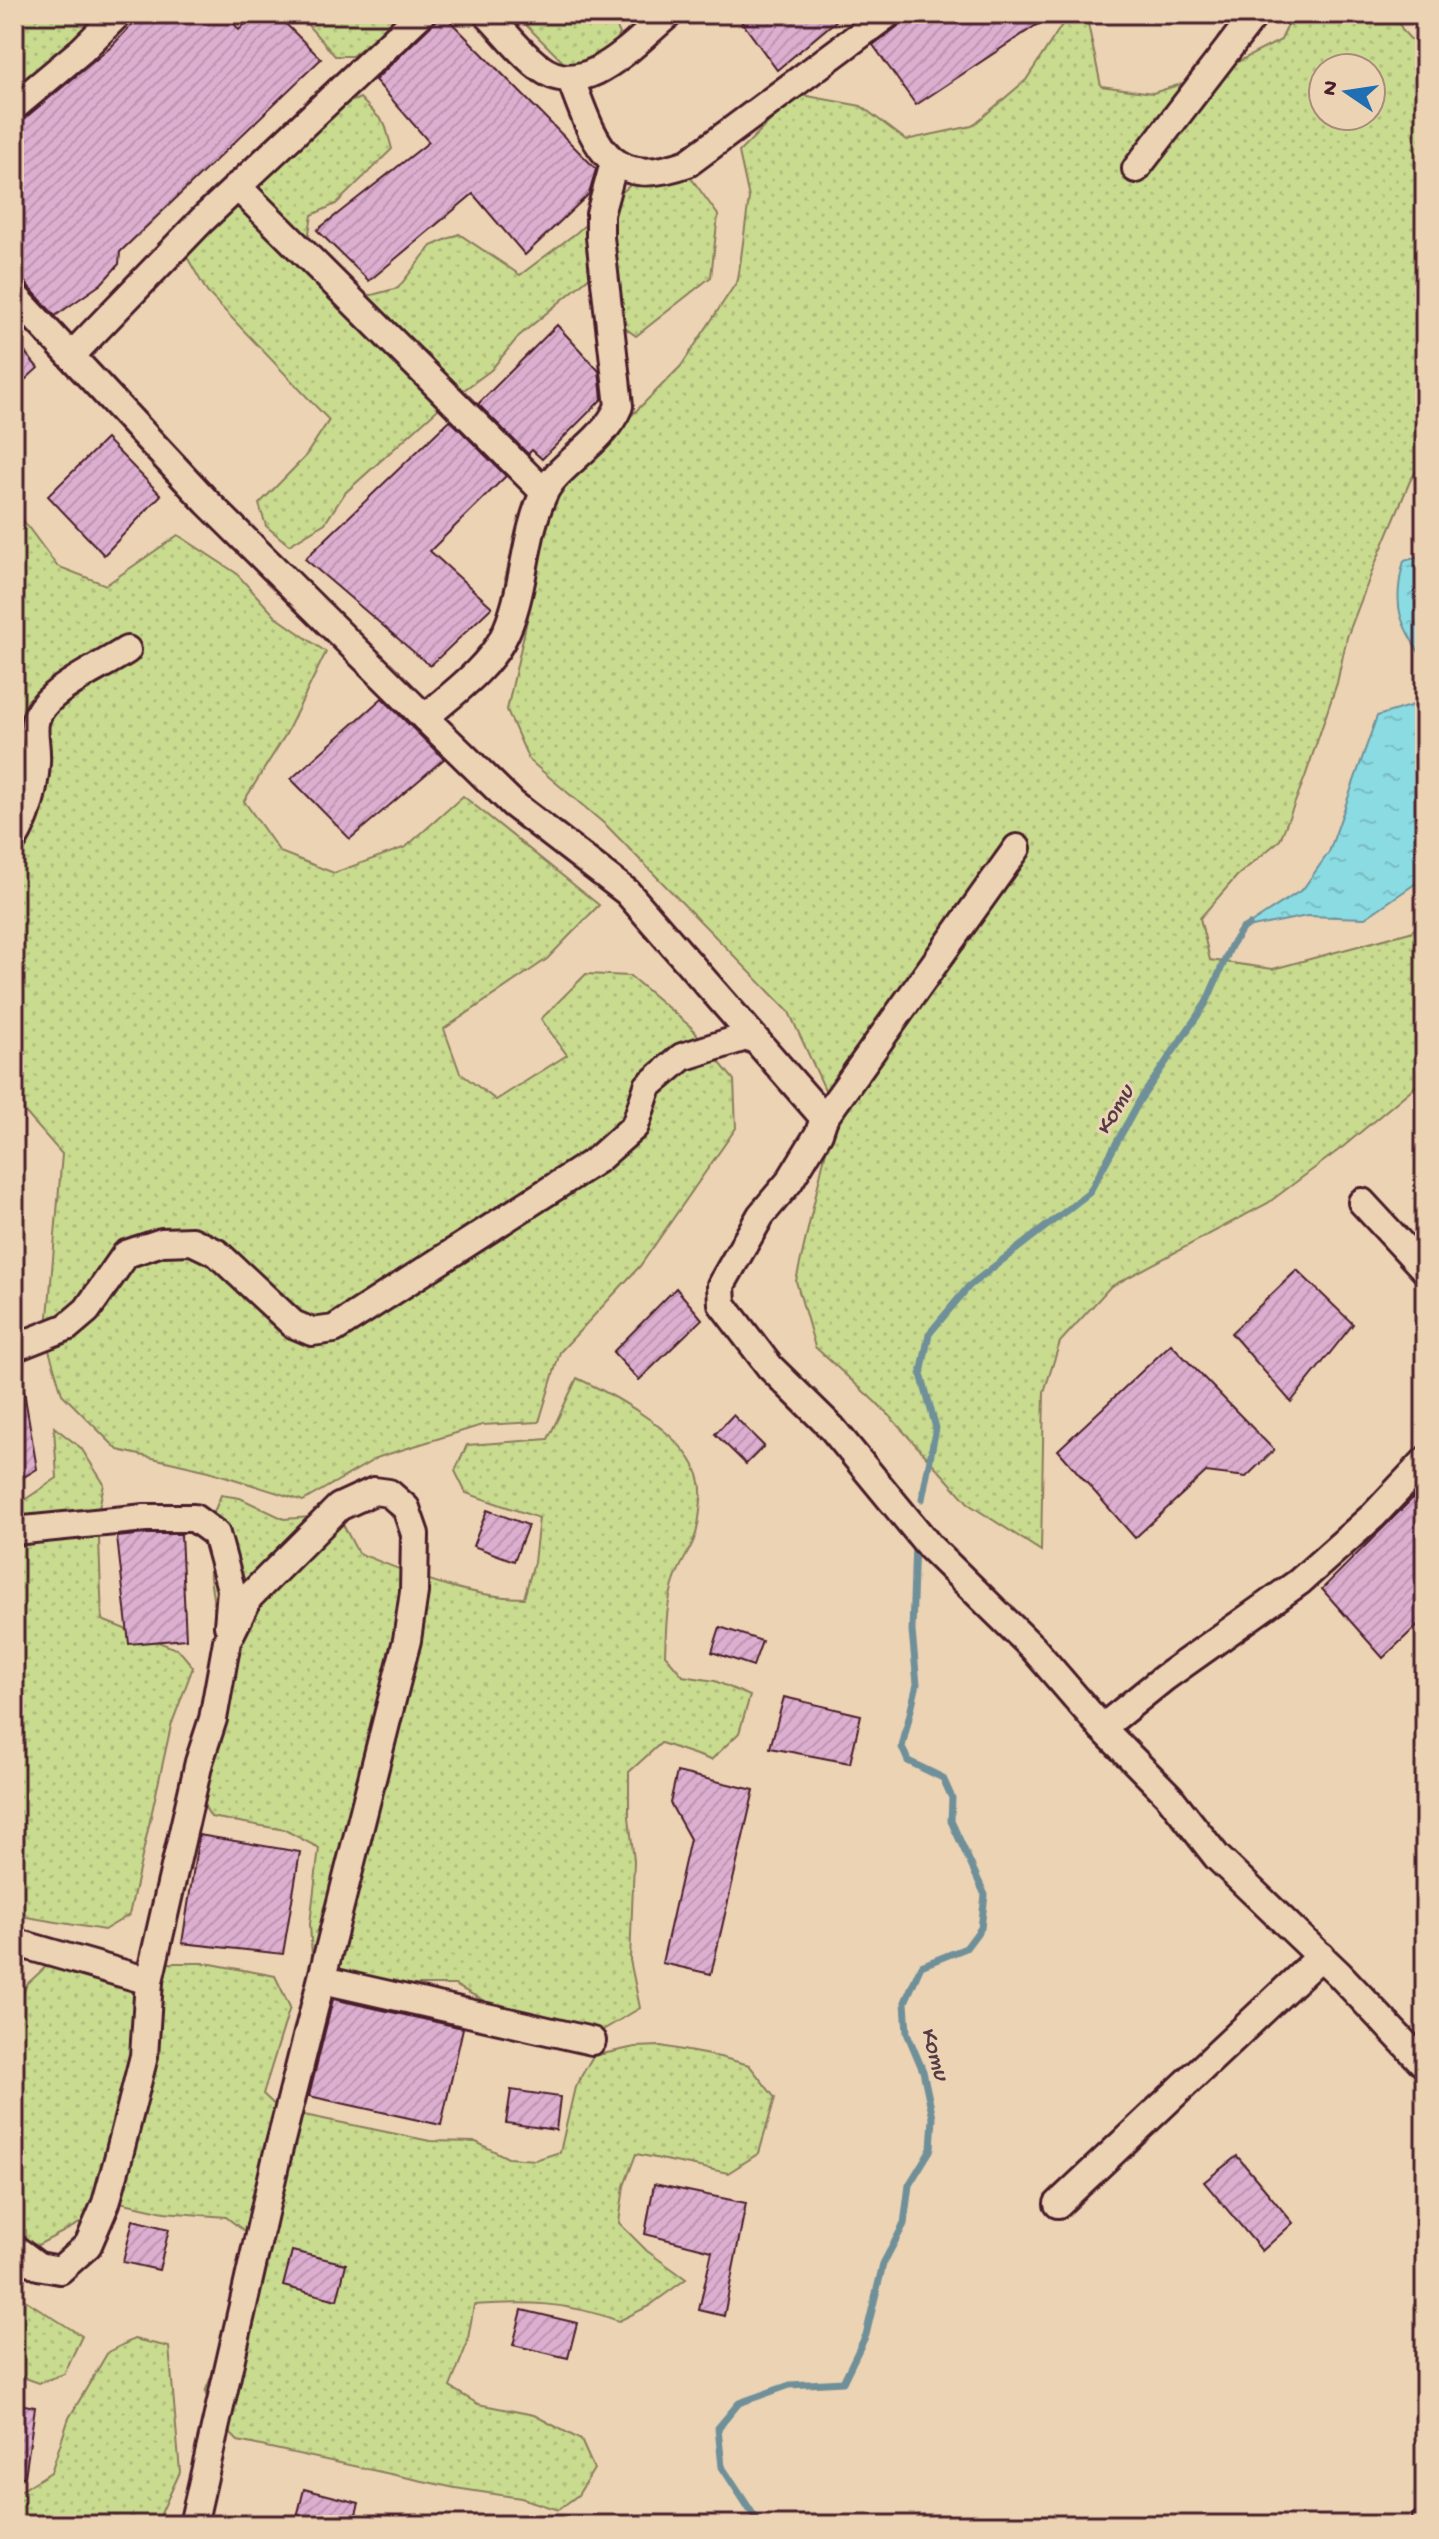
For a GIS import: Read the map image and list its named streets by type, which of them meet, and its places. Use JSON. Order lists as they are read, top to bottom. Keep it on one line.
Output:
{"water":["Komu"],"north":"left"}
